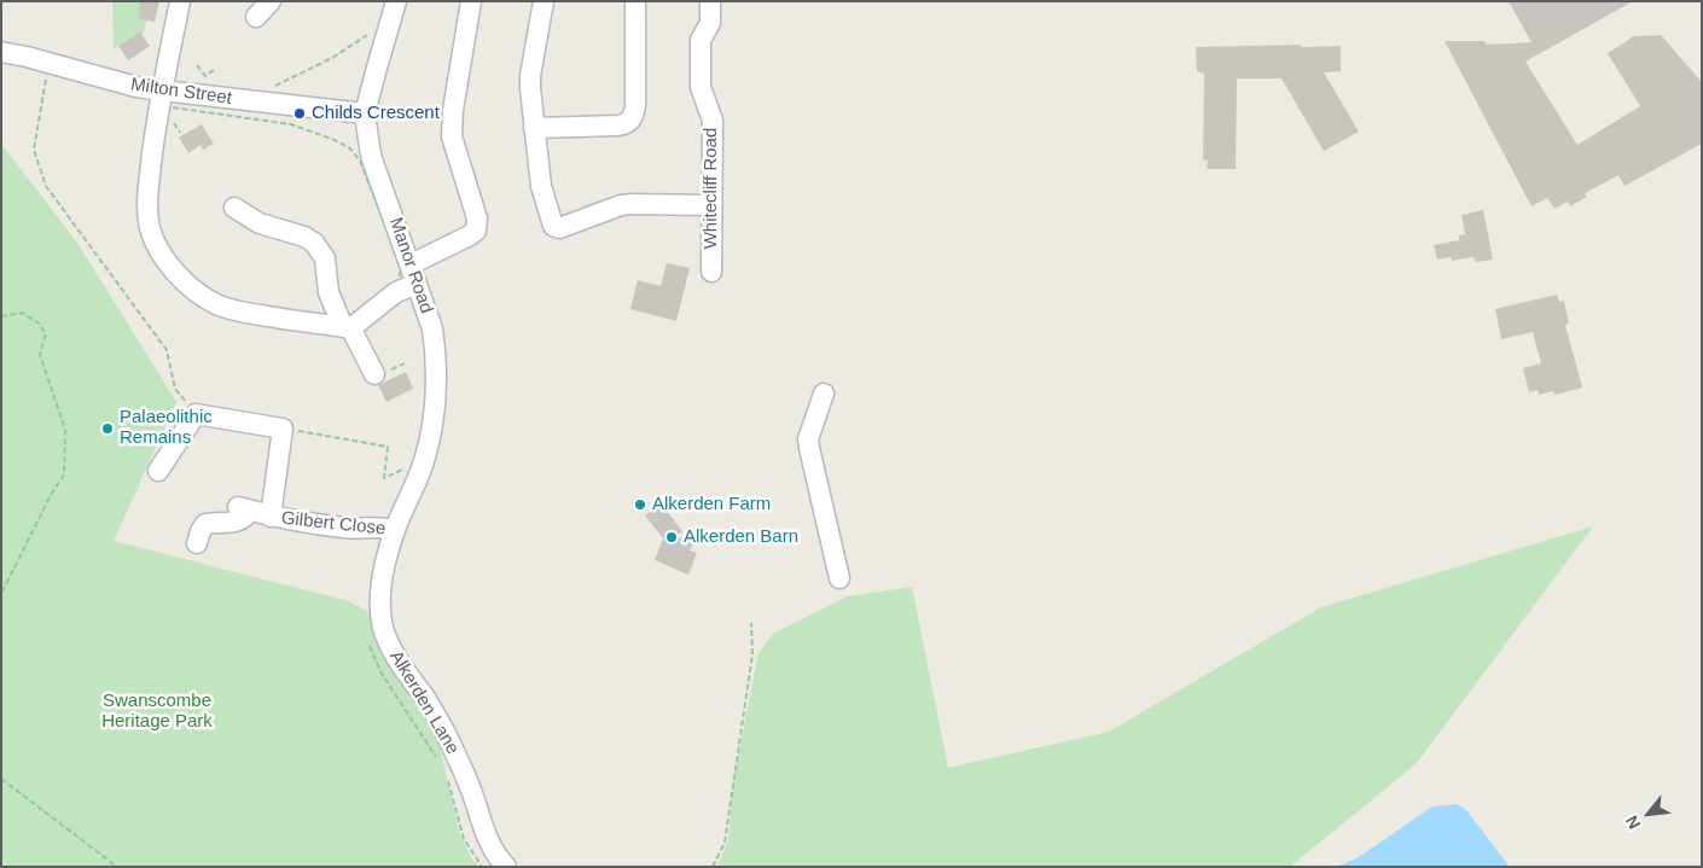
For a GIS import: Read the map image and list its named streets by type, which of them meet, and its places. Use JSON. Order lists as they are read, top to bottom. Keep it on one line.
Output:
{"streets":{"street":["Milton Street","Whitecliff Road","Manor Road","Gilbert Close","Alkerden Lane"]},"crossings":[["Milton Street","Manor Road"],["Manor Road","Gilbert Close"],["Manor Road","Alkerden Lane"],["Gilbert Close","Alkerden Lane"]],"parks":["Swanscombe Heritage Park"],"places":["Childs Crescent","Palaeolithic Remains","Alkerden Farm","Alkerden Barn"],"north":"bottom left"}
